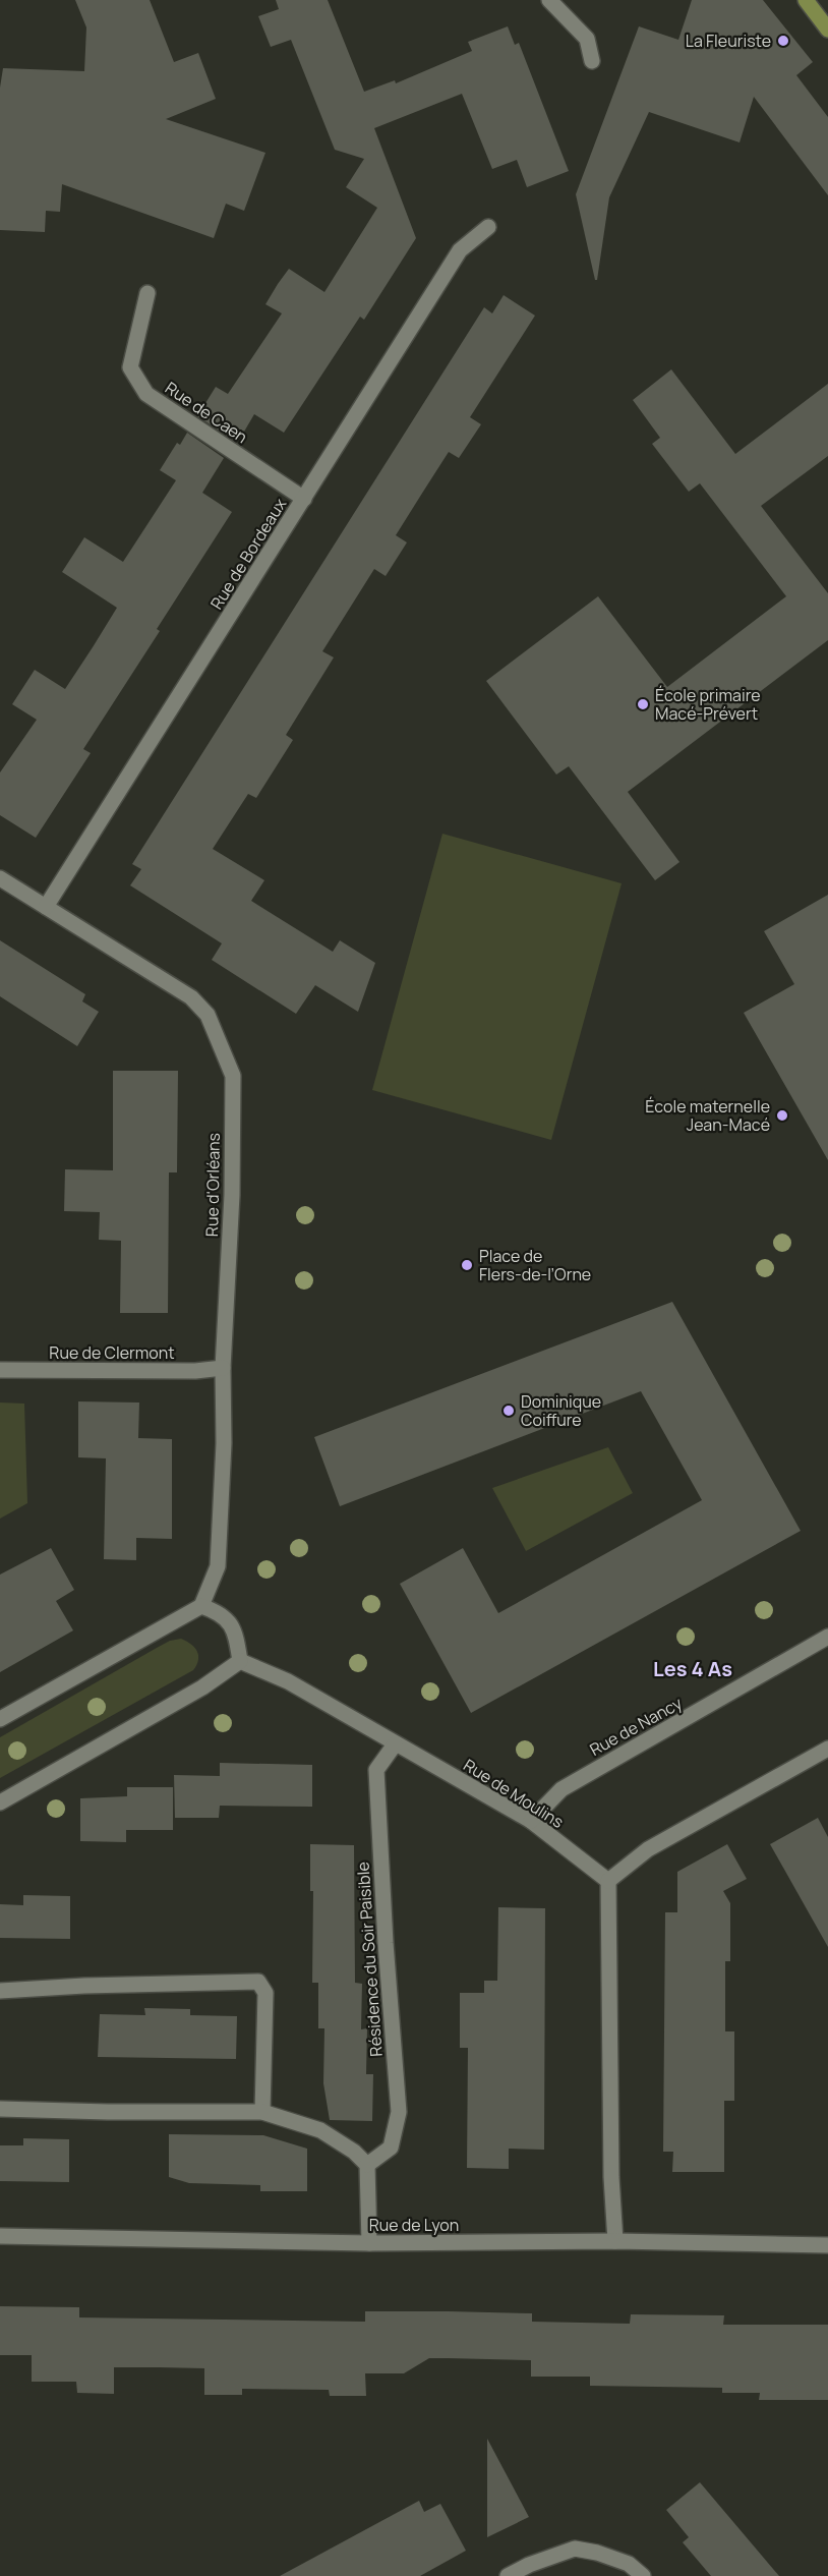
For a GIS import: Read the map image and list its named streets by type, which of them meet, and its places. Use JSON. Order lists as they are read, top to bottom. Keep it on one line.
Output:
{"streets":{"street":["Rue de Caen","Rue de Bordeaux","Rue d'Orléans","Rue de Clermont","Rue de Nancy","Rue de Moulins","Résidence du Soir Paisible","Rue de Lyon"]},"crossings":[["Rue de Caen","Rue de Bordeaux"],["Rue de Bordeaux","Rue d'Orléans"],["Rue d'Orléans","Rue de Clermont"],["Rue de Nancy","Rue de Moulins"],["Rue de Moulins","Résidence du Soir Paisible"]],"districts":["Les 4 As"],"places":["La Fleuriste","École primaire Macé-Prévert","École maternelle Jean-Macé","Place de Flers-de-l’Orne","Dominique Coiffure"]}
